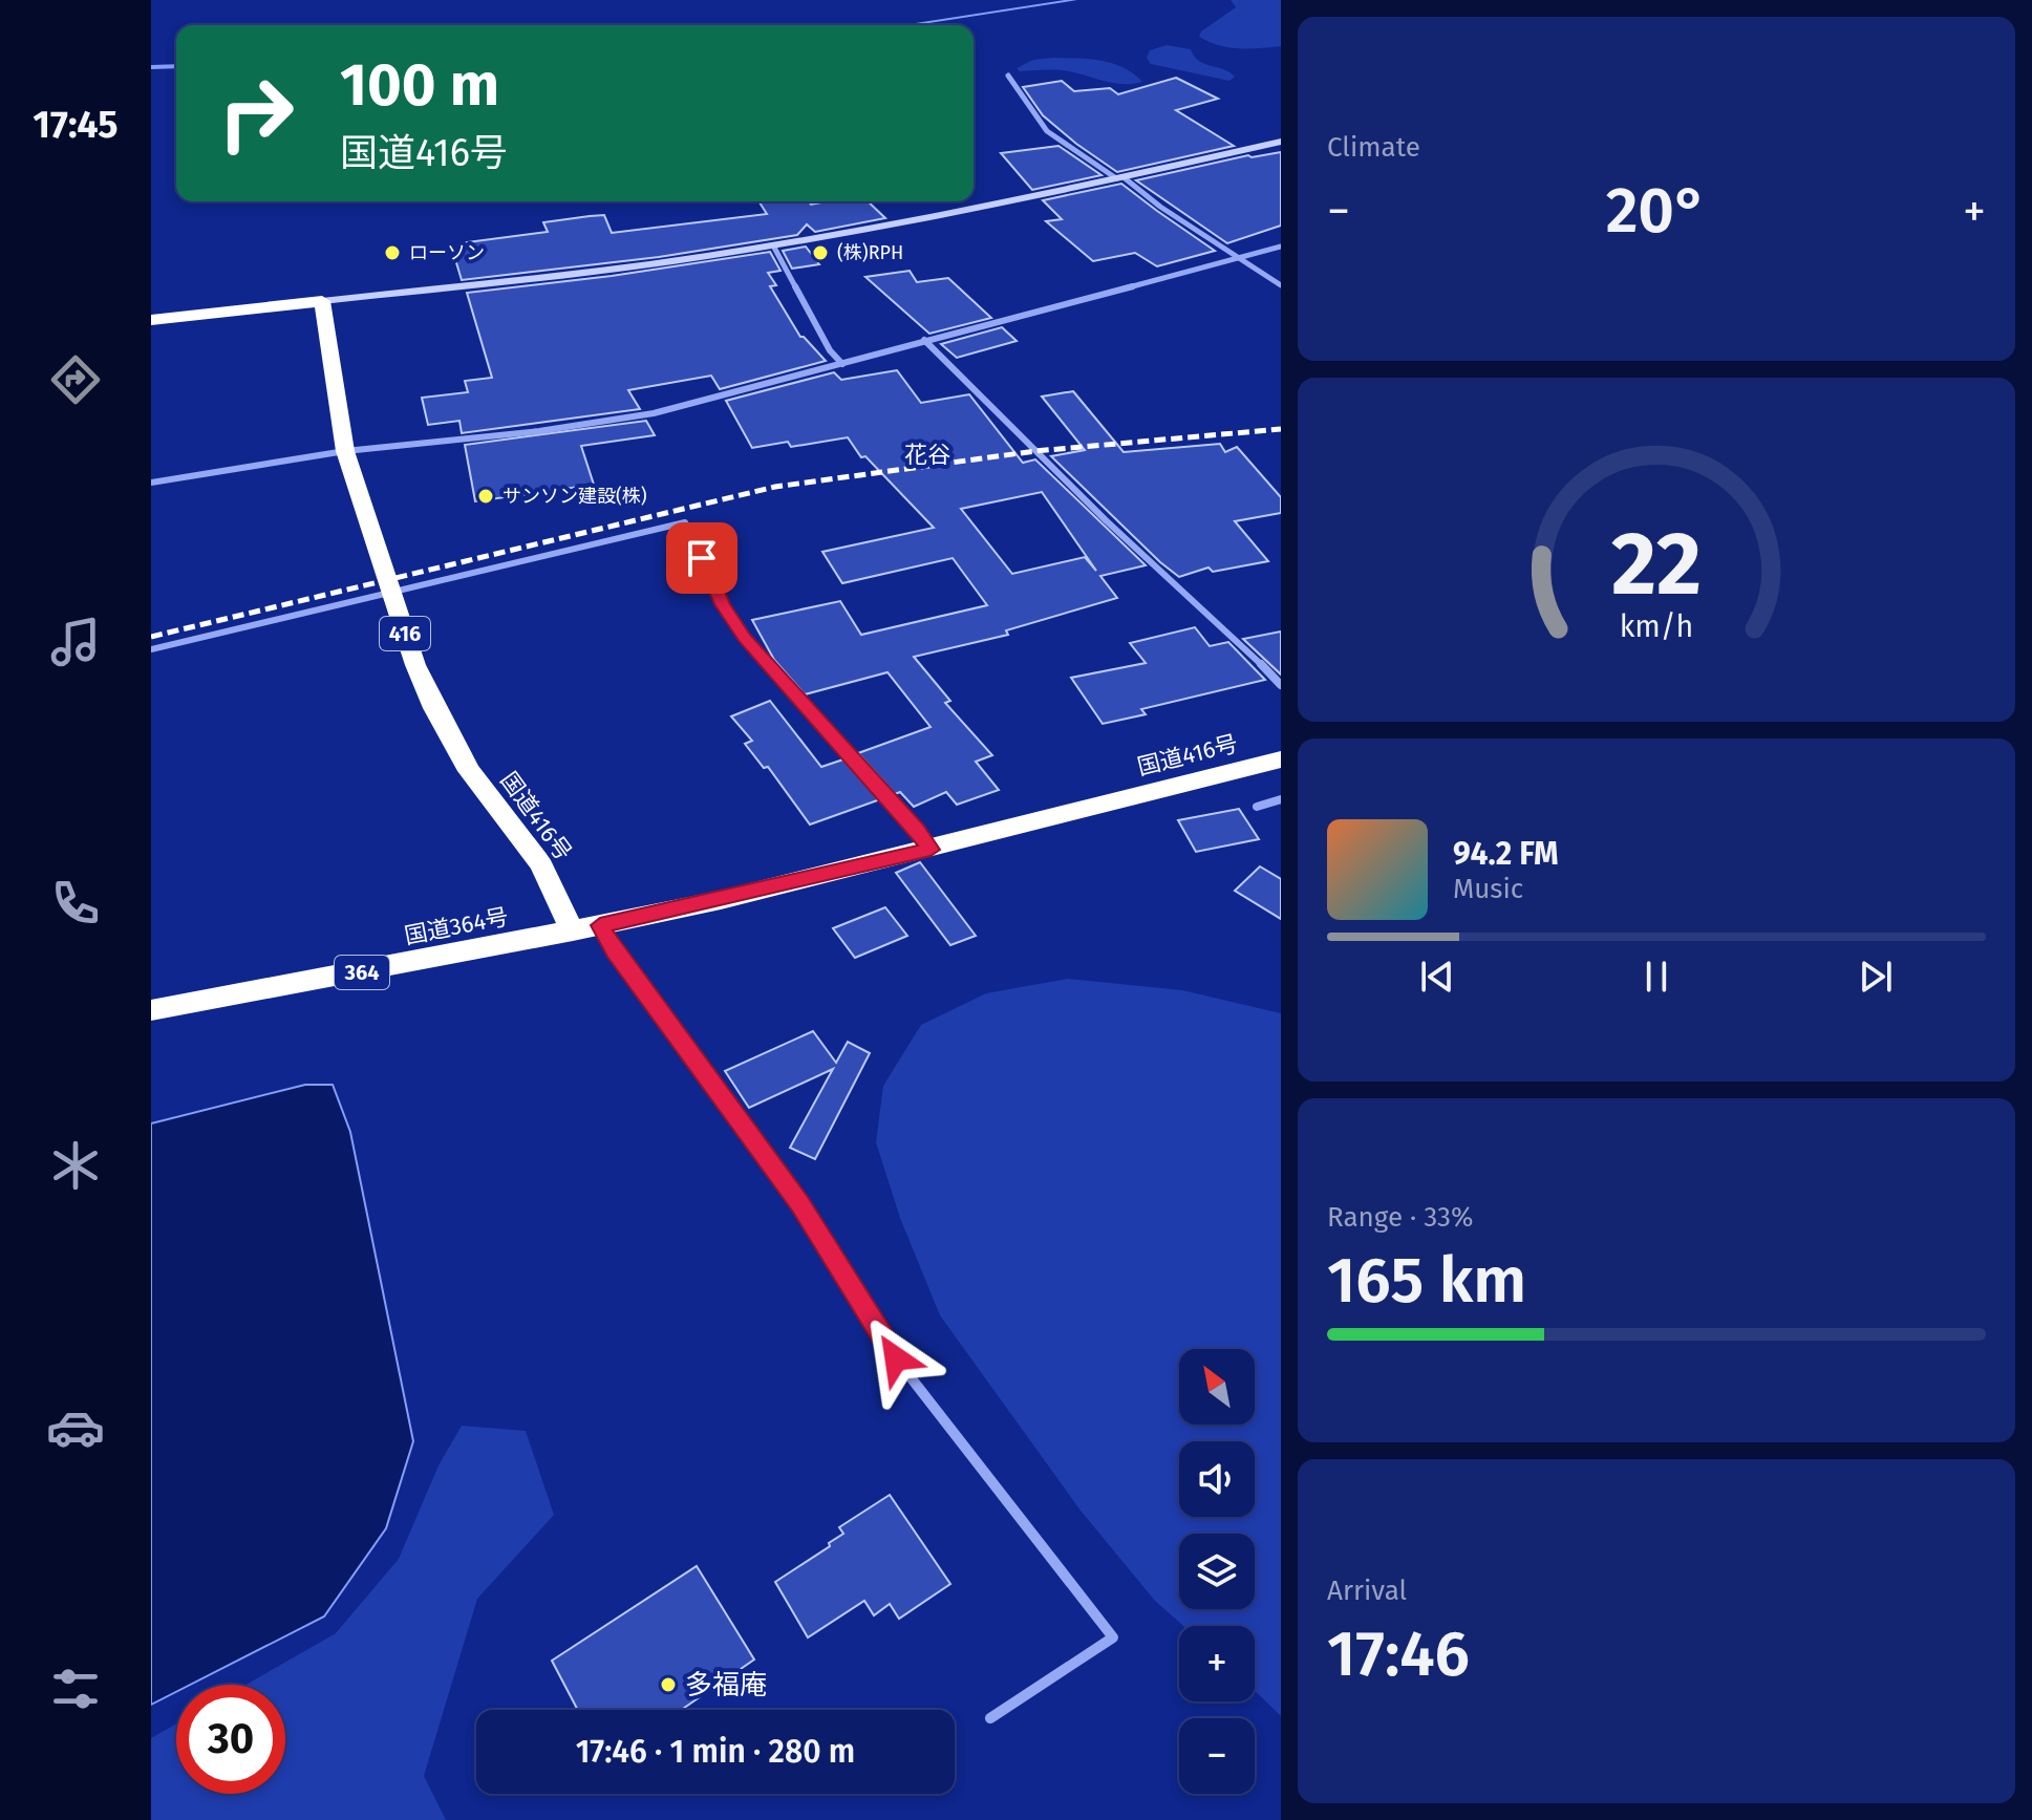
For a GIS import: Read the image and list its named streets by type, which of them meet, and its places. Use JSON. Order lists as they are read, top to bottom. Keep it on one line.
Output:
{"streets":{"highway":["416","国道416号","国道364号","364"]},"crossings":[["国道416号","国道364号"]],"districts":["花谷"],"places":["ローソン","(株)RPH","サンソン建設(株)","多福庵"],"north":"top left","page":{"tabs":"17:45","tile":["Climate",["Range · 33%","165 km"],["Arrival","17:46"]],"turn":["100 m","国道416号"],"heat":["−","20°","+"],"song":["94.2 FM","Music"],"map_buttons":["+","−"],"limit":"30","trip":"17:46 · 1 min · 280 m","gauge":["22","km/h"]}}
